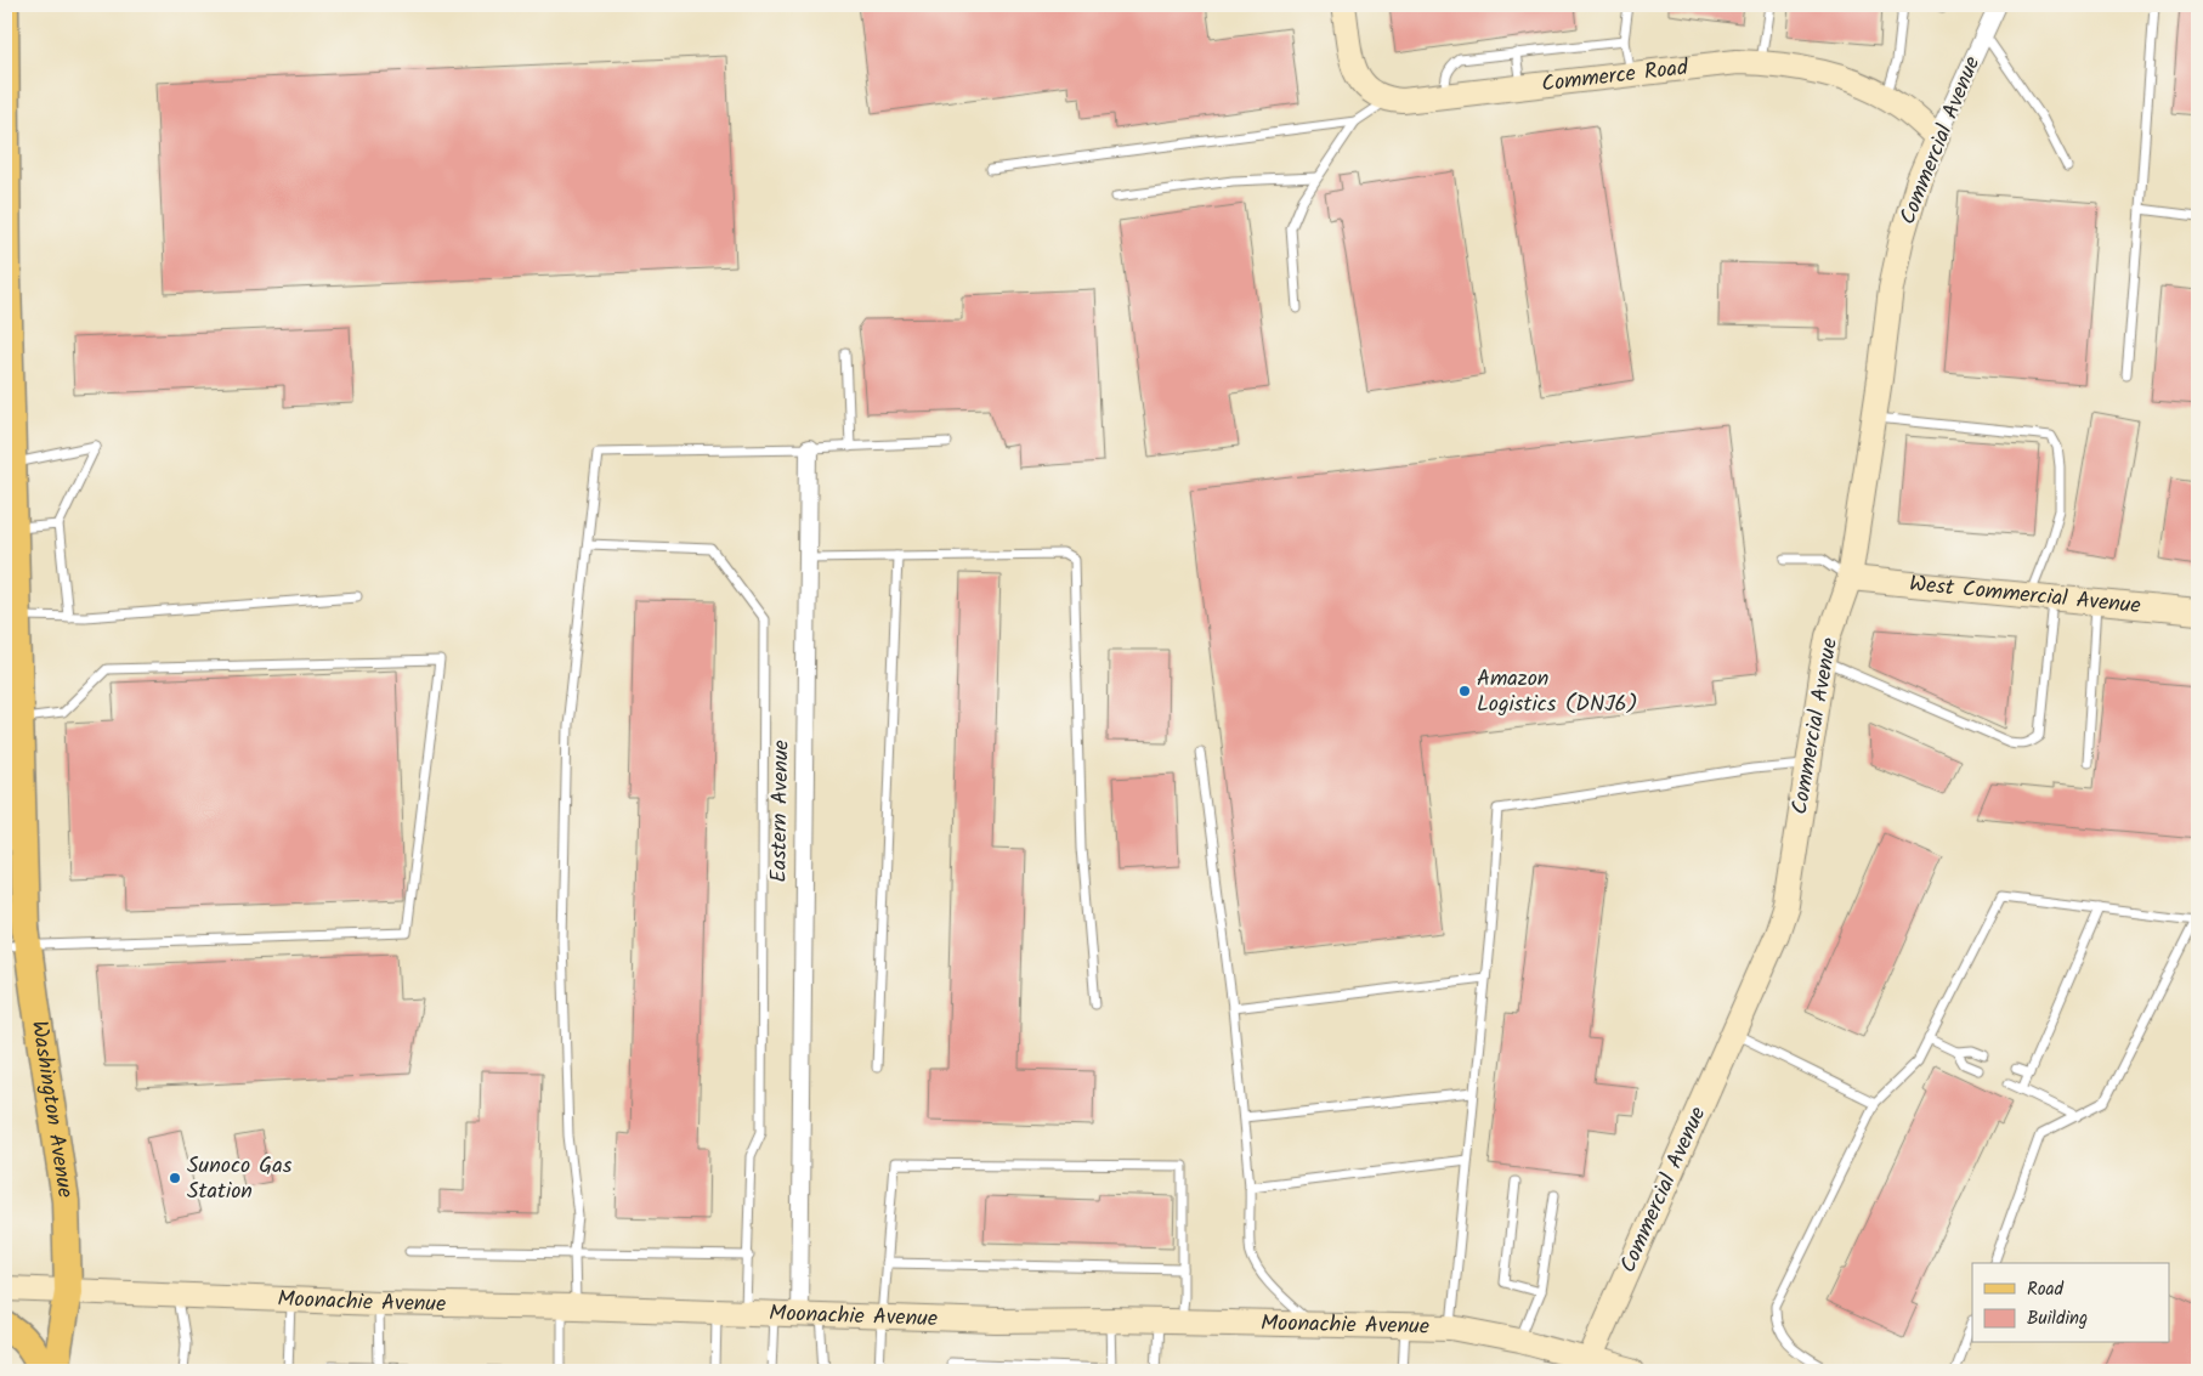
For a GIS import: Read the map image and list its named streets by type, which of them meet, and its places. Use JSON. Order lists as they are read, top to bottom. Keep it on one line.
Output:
{"streets":{"main road":["Washington Avenue"],"street":["Commerce Road","Commercial Avenue","West Commercial Avenue","Eastern Avenue","Moonachie Avenue"]},"crossings":[["Commerce Road","Commercial Avenue"],["Commercial Avenue","West Commercial Avenue"],["Commercial Avenue","Moonachie Avenue"],["Eastern Avenue","Moonachie Avenue"],["Washington Avenue","Moonachie Avenue"]],"places":["Amazon Logistics (DNJ6)","Sunoco Gas Station"],"legend":["Road","Building"]}
